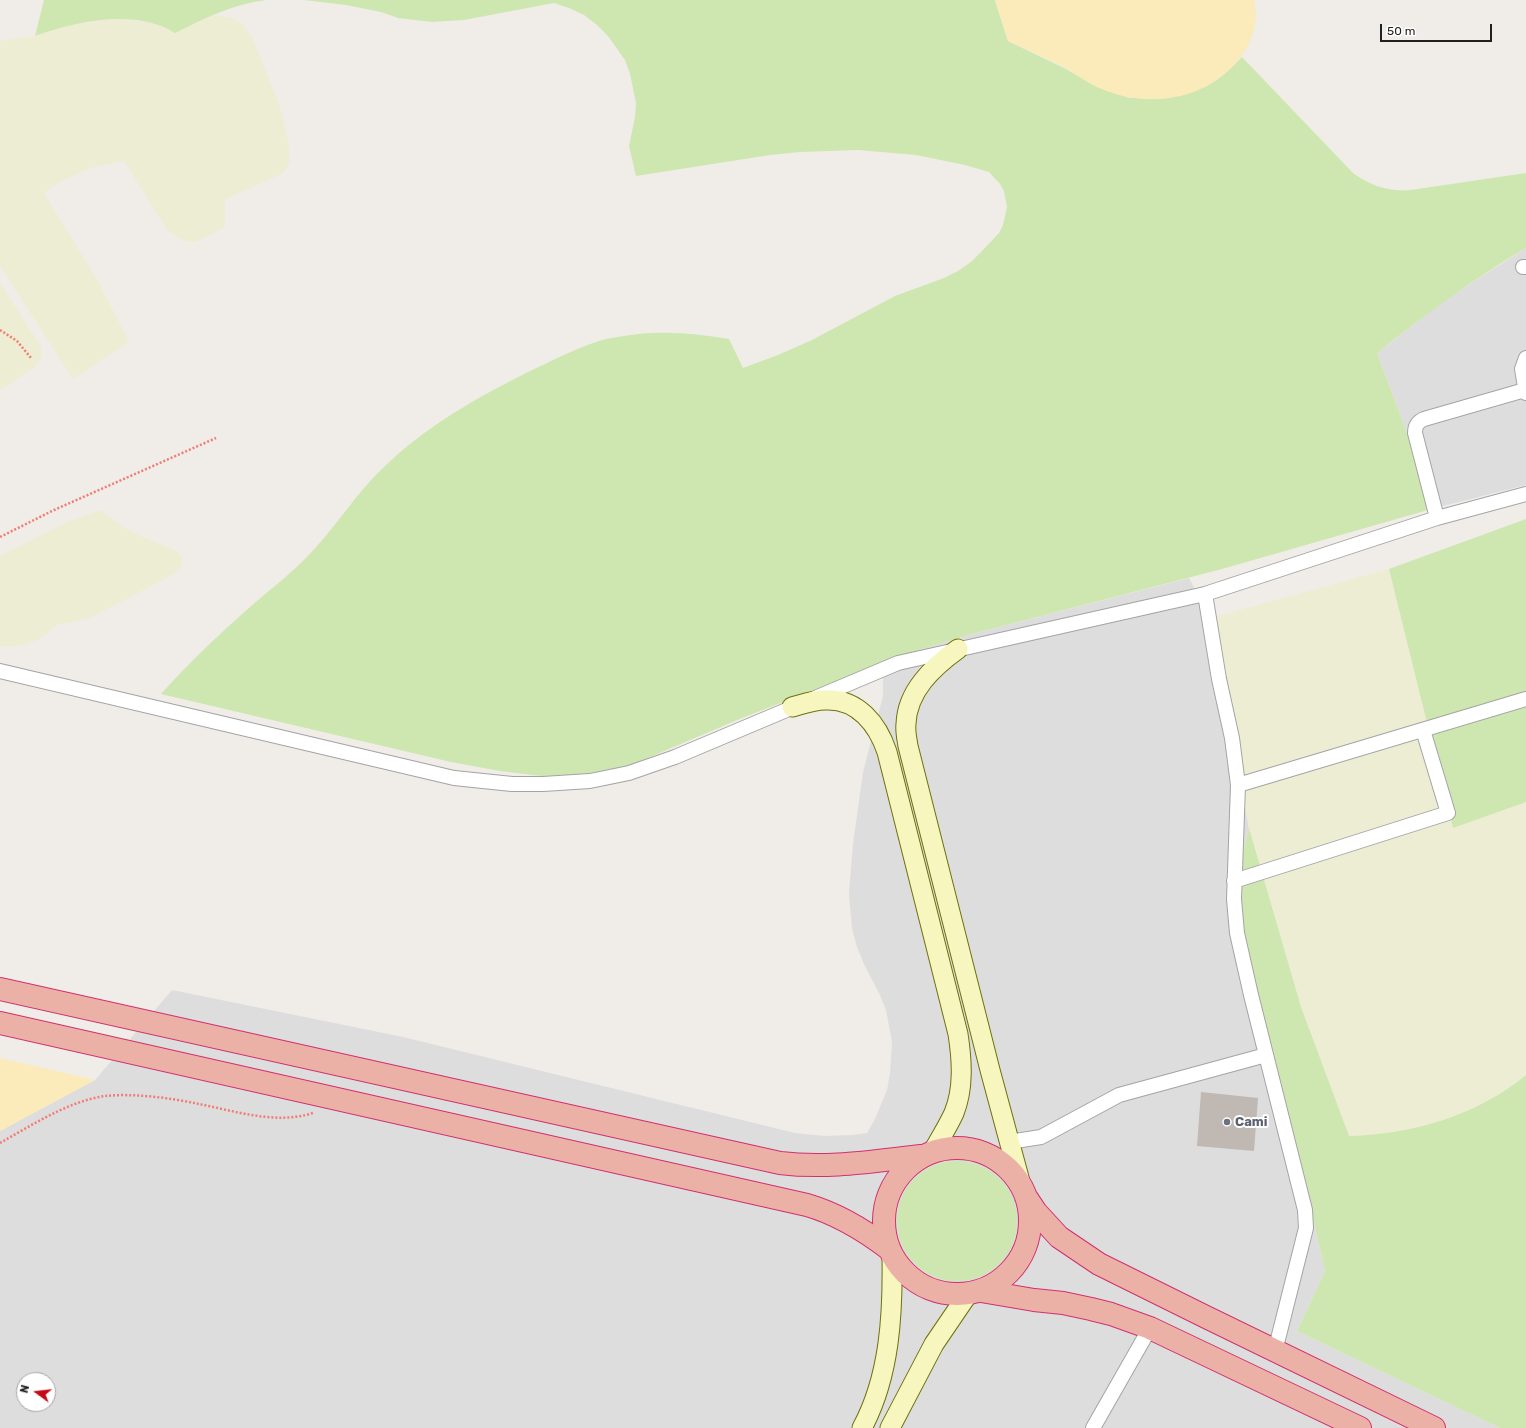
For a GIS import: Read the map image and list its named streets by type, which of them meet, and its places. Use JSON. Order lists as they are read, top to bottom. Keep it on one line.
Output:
{"places":["Cami"],"scale_bar":"50 m","north":"left"}
